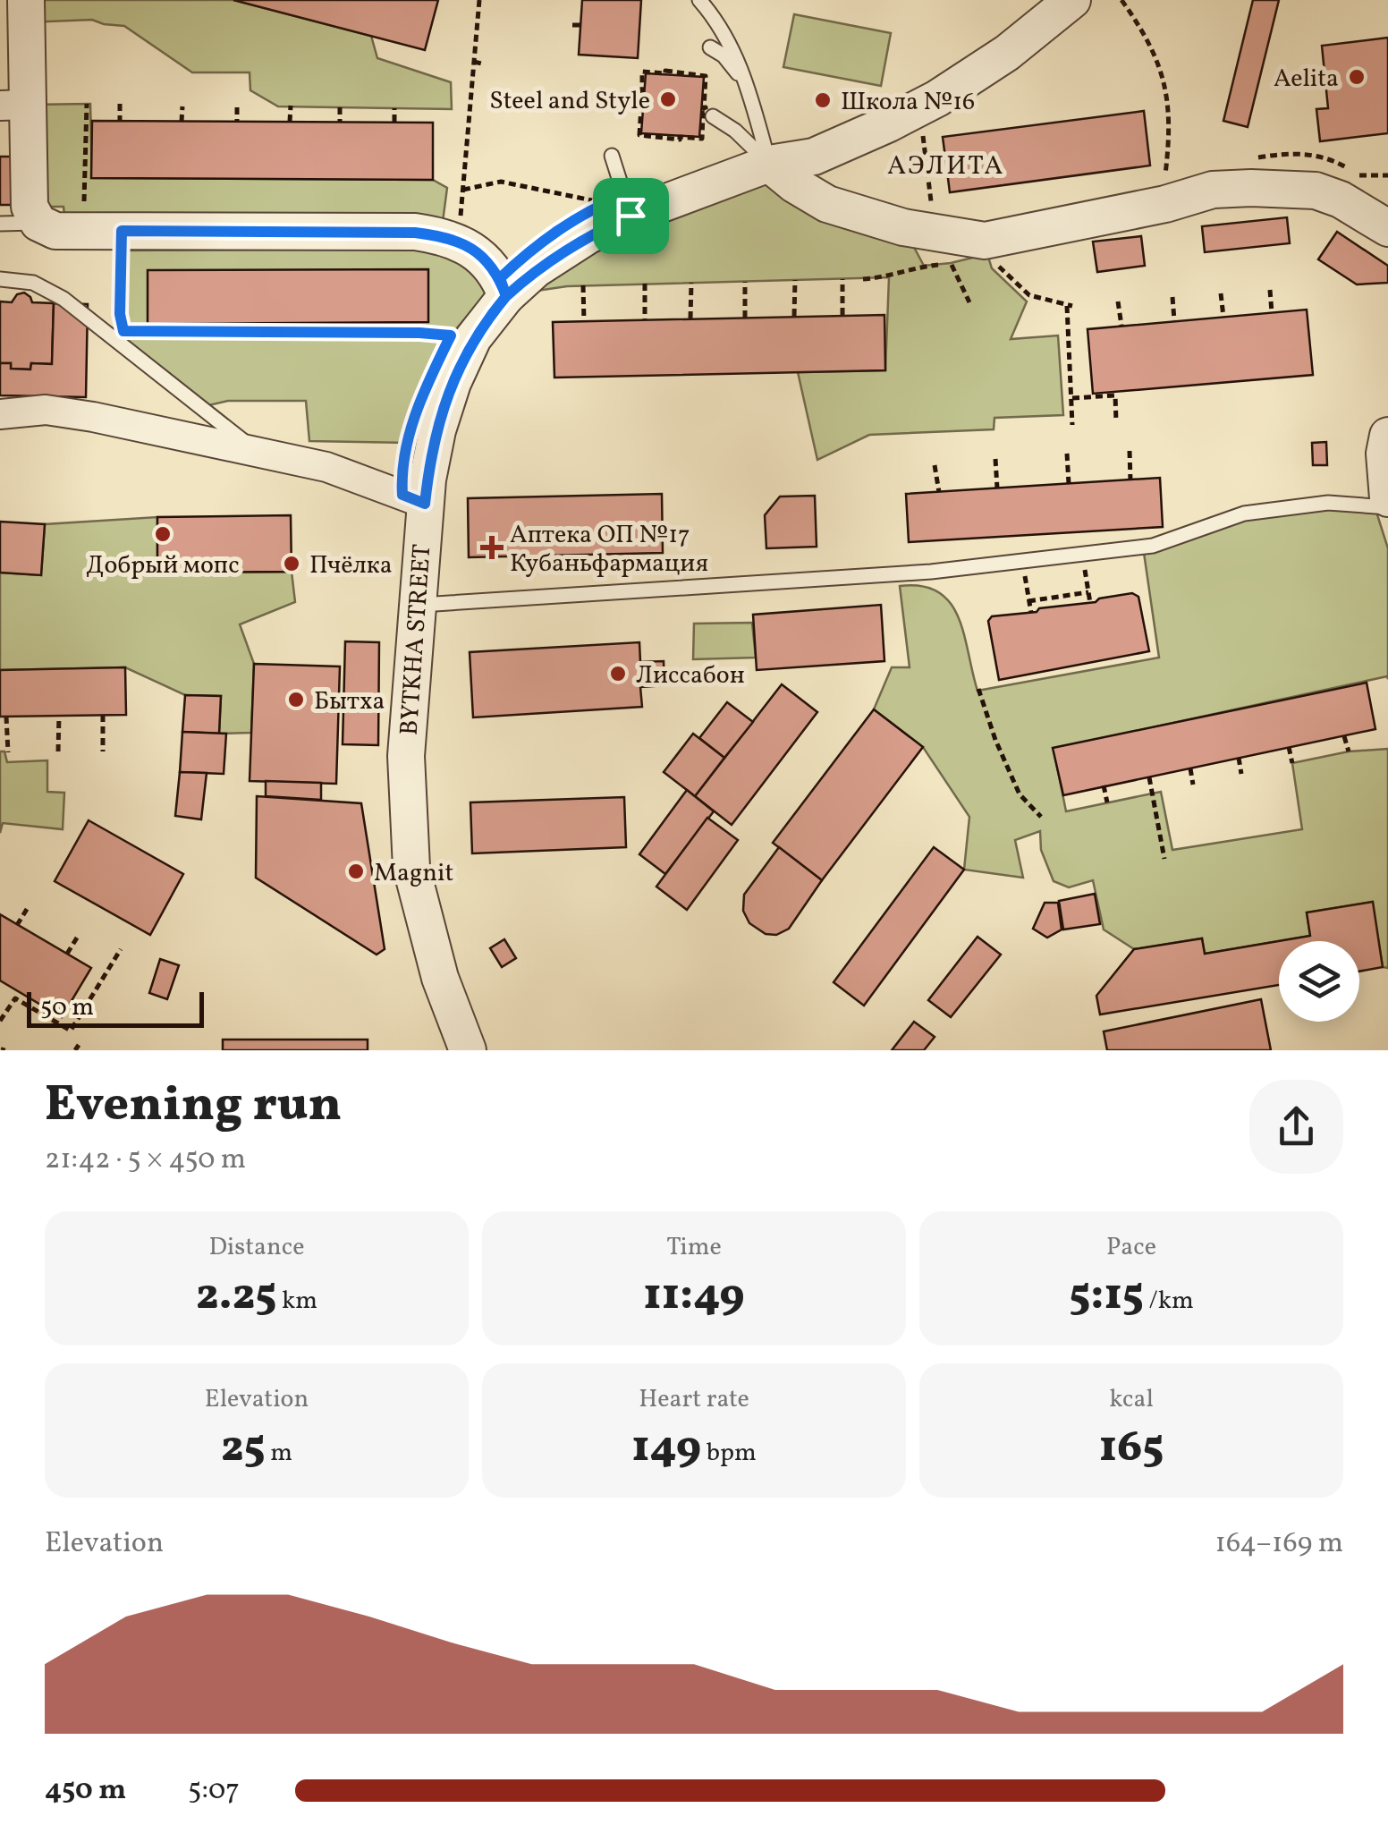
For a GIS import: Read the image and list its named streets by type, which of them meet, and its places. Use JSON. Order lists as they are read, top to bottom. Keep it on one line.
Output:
{"streets":{"street":["BYTKHA STREET"]},"districts":["АЭЛИТА"],"places":{"other":["Aelita","Steel and Style","Школа №16","Добрый мопс","Пчёлка","Лиссабон","Бытха","Magnit"],"health":["Аптека ОП №17 Кубаньфармация"]},"scale_bar":"50 m","page":{"scale":"50 m","heading":["Evening run","21:42 · 5 × 450 m"],"stats":[["Distance","2.25 km"],["Time","11:49"],["Pace","5:15 /km"],["Elevation","25 m"],["Heart rate","149 bpm"],["kcal","165"]],"chart":["Elevation","164–169 m"],"list":[{"name":"450 m","note":"5:07"}]}}
